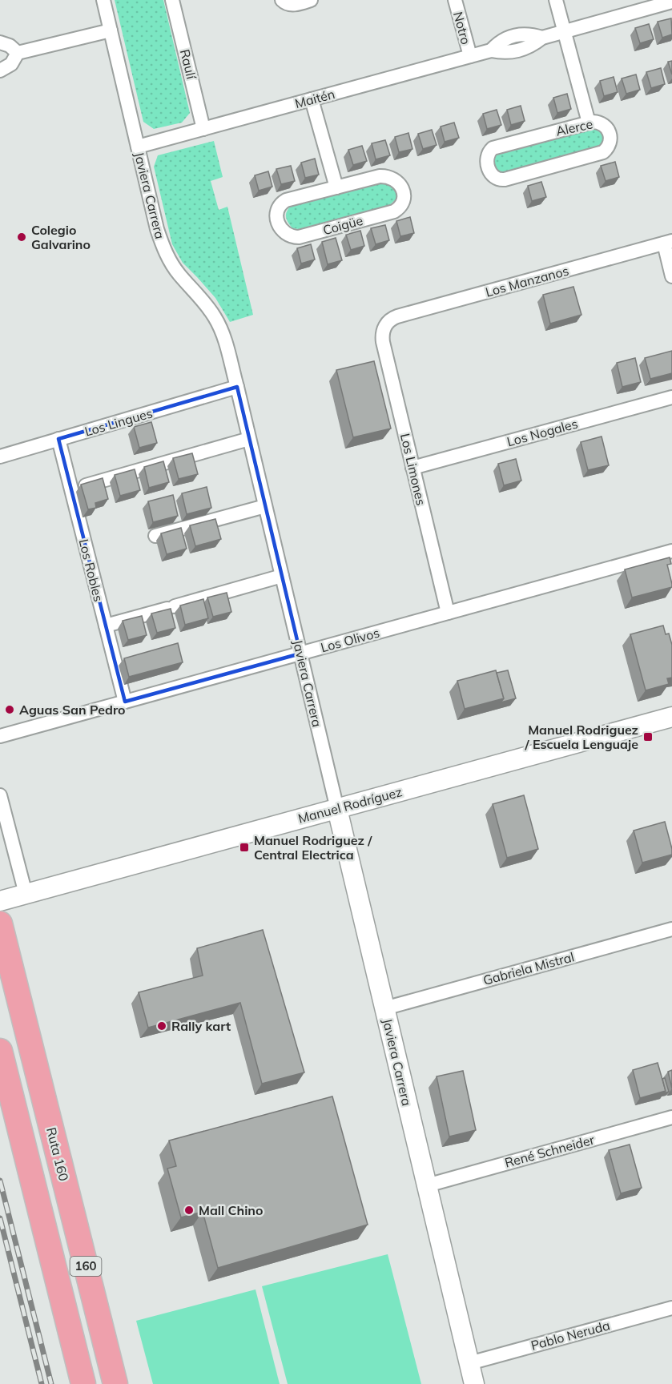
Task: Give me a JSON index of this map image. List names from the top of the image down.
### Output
{
  "streets": {
    "highway": ["Ruta 160", "160"],
    "street": [
      "Notro",
      "Raulí",
      "Maitén",
      "Alerce",
      "Javiera Carrera",
      "Coigüe",
      "Los Manzanos",
      "Los Lingues",
      "Los Nogales",
      "Los Limones",
      "Los Robles",
      "Los Olivos",
      "Manuel Rodríguez",
      "Gabriela Mistral",
      "René Schneider",
      "Pablo Neruda"
    ]
  },
  "crossings": [
    ["Notro", "Maitén"],
    ["Raulí", "Maitén"],
    ["Maitén", "Javiera Carrera"],
    ["Javiera Carrera", "Los Lingues"],
    ["Javiera Carrera", "Los Olivos"],
    ["Javiera Carrera", "Manuel Rodríguez"],
    ["Javiera Carrera", "Gabriela Mistral"],
    ["Javiera Carrera", "René Schneider"],
    ["Javiera Carrera", "Pablo Neruda"],
    ["Los Manzanos", "Los Limones"],
    ["Los Lingues", "Los Robles"],
    ["Los Nogales", "Los Limones"],
    ["Los Limones", "Los Olivos"],
    ["Los Robles", "Los Olivos"]
  ],
  "places": {
    "other": [
      "Colegio Galvarino",
      "Aguas San Pedro",
      "Rally kart",
      "Mall Chino"
    ],
    "transit": ["Manuel Rodriguez / Escuela Lenguaje", "Manuel Rodriguez / Central Electrica"]
  }
}
